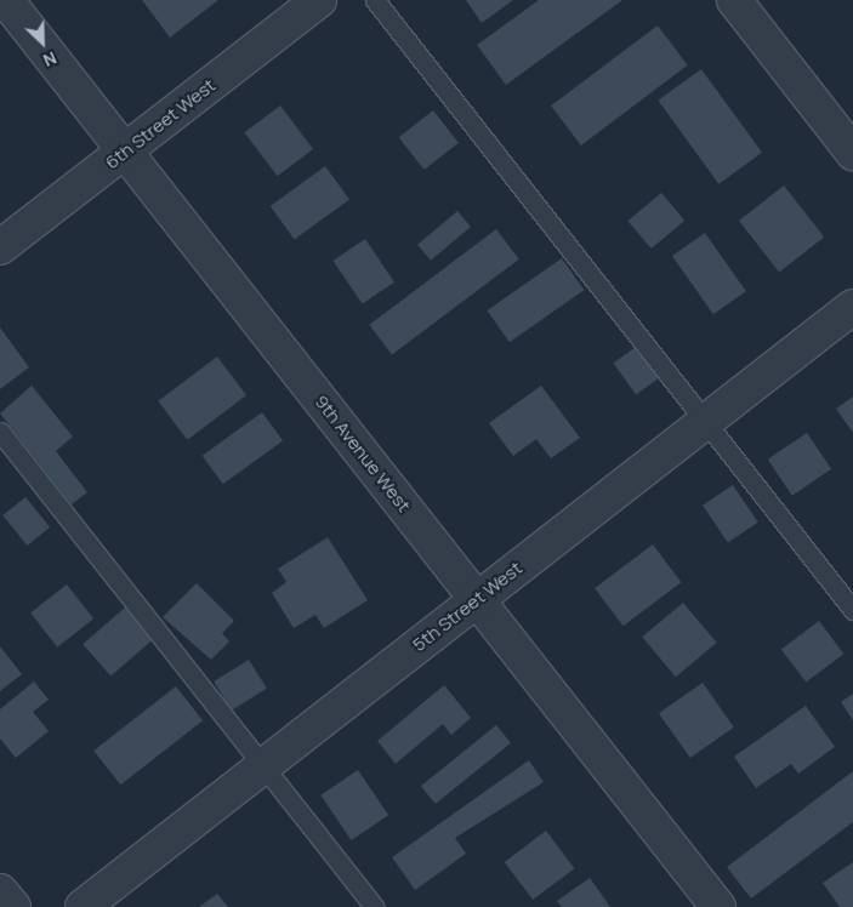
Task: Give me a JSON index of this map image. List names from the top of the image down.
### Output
{
  "streets": {
    "street": ["6th Street West", "9th Avenue West", "5th Street West"]
  },
  "crossings": [
    ["6th Street West", "9th Avenue West"],
    ["9th Avenue West", "5th Street West"]
  ],
  "north": "bottom right"
}
